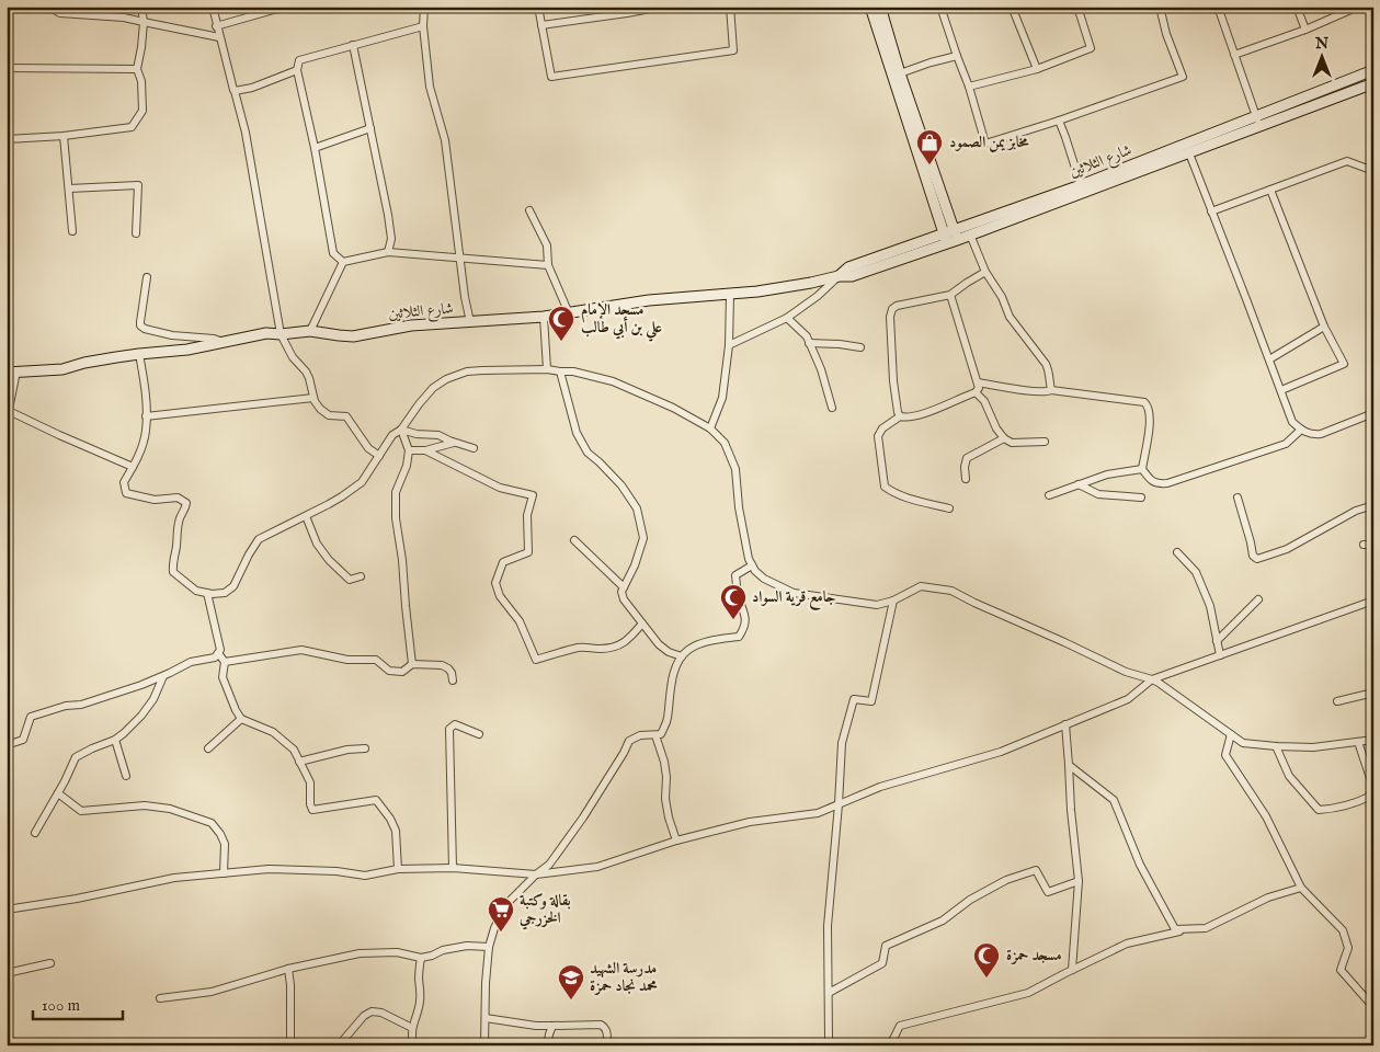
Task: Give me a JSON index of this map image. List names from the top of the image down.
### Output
{
  "streets": {
    "street": ["شارع الثلاثين"]
  },
  "places": {
    "shop": ["مخابز يمن الصمود"],
    "mosque": ["مسجد الإمام علي بن أبي طالب", "جامع قرية السواد", "مسجد حمزة"],
    "supermarket": ["بقالة وكتبة الخزرجي"],
    "school or university": ["مدرسة الشهيد محمد نجاد حمزة"]
  },
  "scale_bar": "100 m",
  "north": "top"
}
